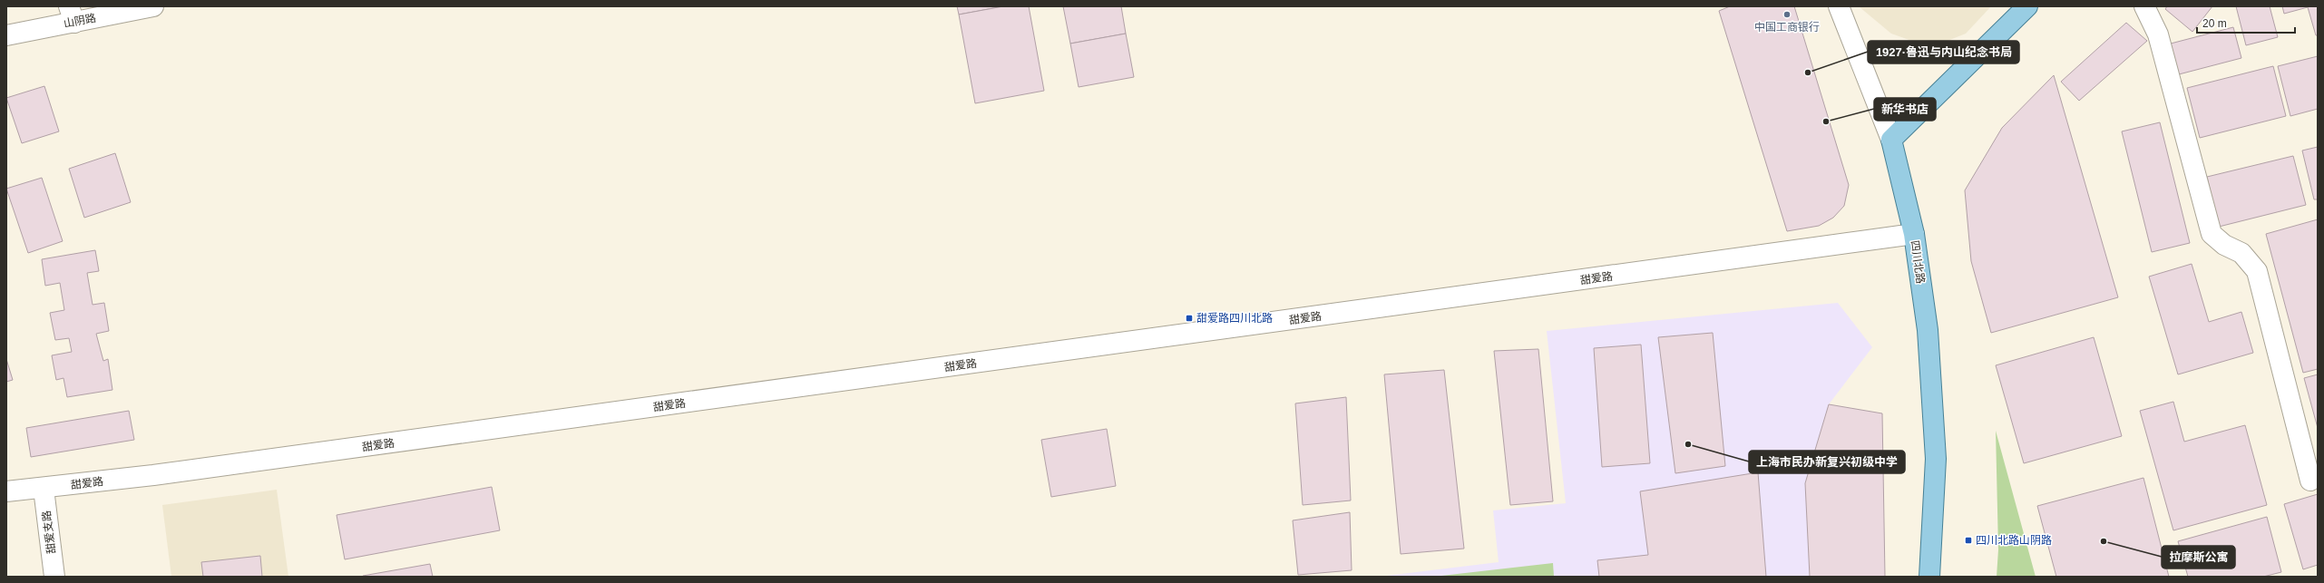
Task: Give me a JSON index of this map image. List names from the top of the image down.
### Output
{
  "streets": {
    "main road": ["四川北路"],
    "street": ["山阴路", "甜爱路", "甜爱支路"]
  },
  "crossings": [
    ["四川北路", "甜爱路"],
    ["甜爱路", "甜爱支路"]
  ],
  "places": {
    "other": [
      "中国工商银行",
      "1927·鲁迅与内山纪念书局",
      "新华书店",
      "上海市民办新复兴初级中学",
      "拉摩斯公寓"
    ],
    "transit": ["甜爱路四川北路", "四川北路山阴路"]
  },
  "scale_bar": "20 m"
}
